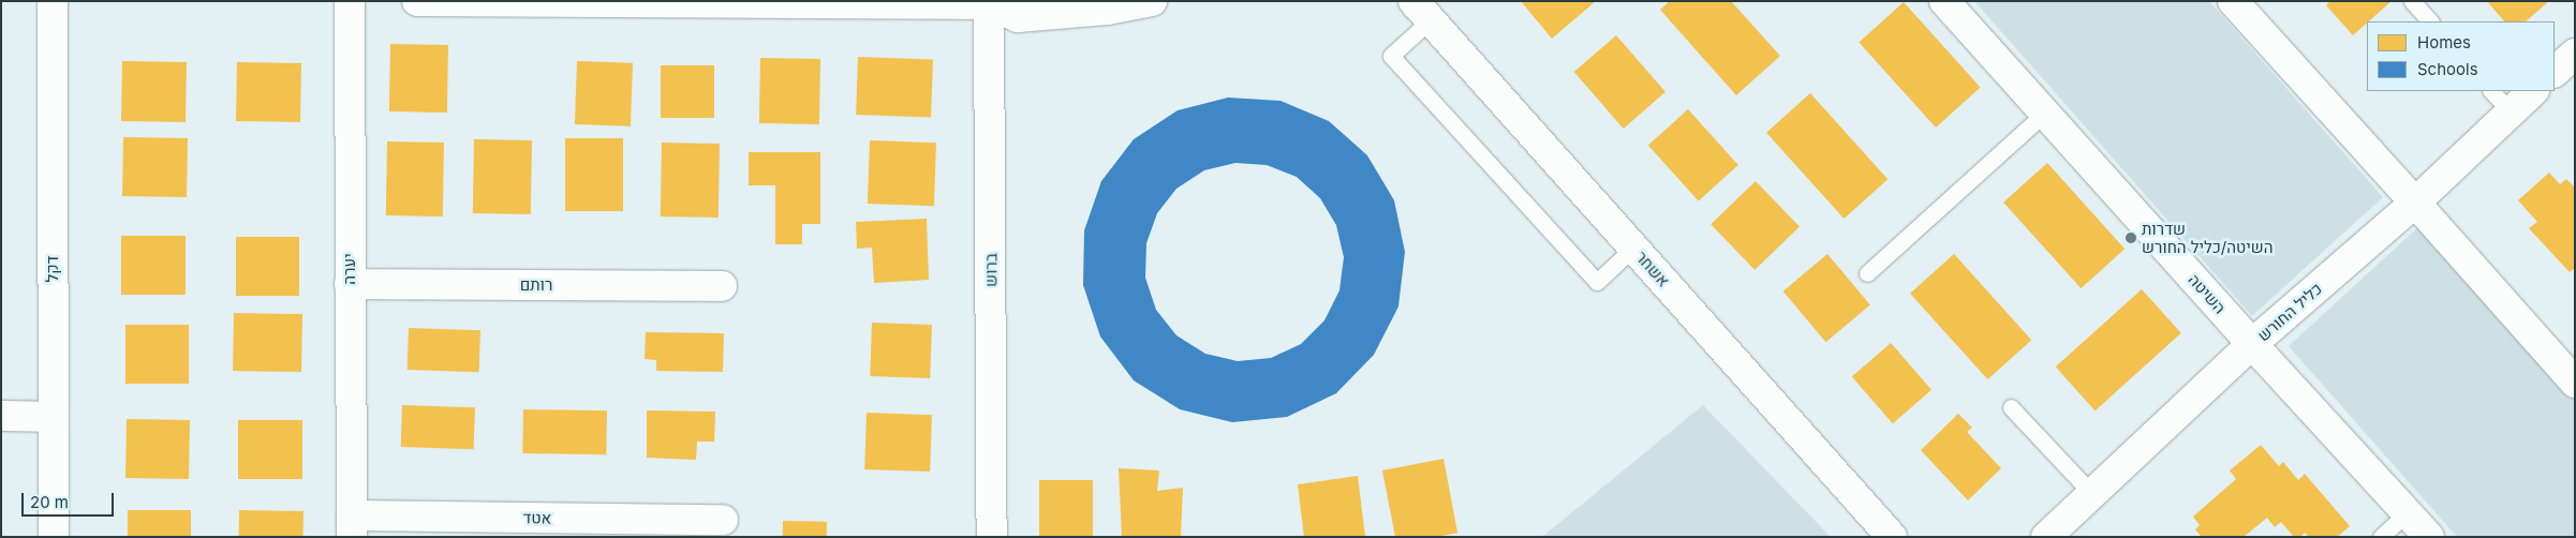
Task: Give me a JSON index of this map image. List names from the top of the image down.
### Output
{
  "streets": {
    "street": [
      "דקל",
      "יערה",
      "אשחר",
      "ברוש",
      "רותם",
      "השיטה",
      "כליל החורש",
      "אטד"
    ]
  },
  "crossings": [
    ["יערה", "רותם"],
    ["יערה", "אטד"],
    ["השיטה", "כליל החורש"]
  ],
  "places": ["שדרות השיטה/כליל החורש"],
  "legend": ["Homes", "Schools"],
  "scale_bar": "20 m"
}
